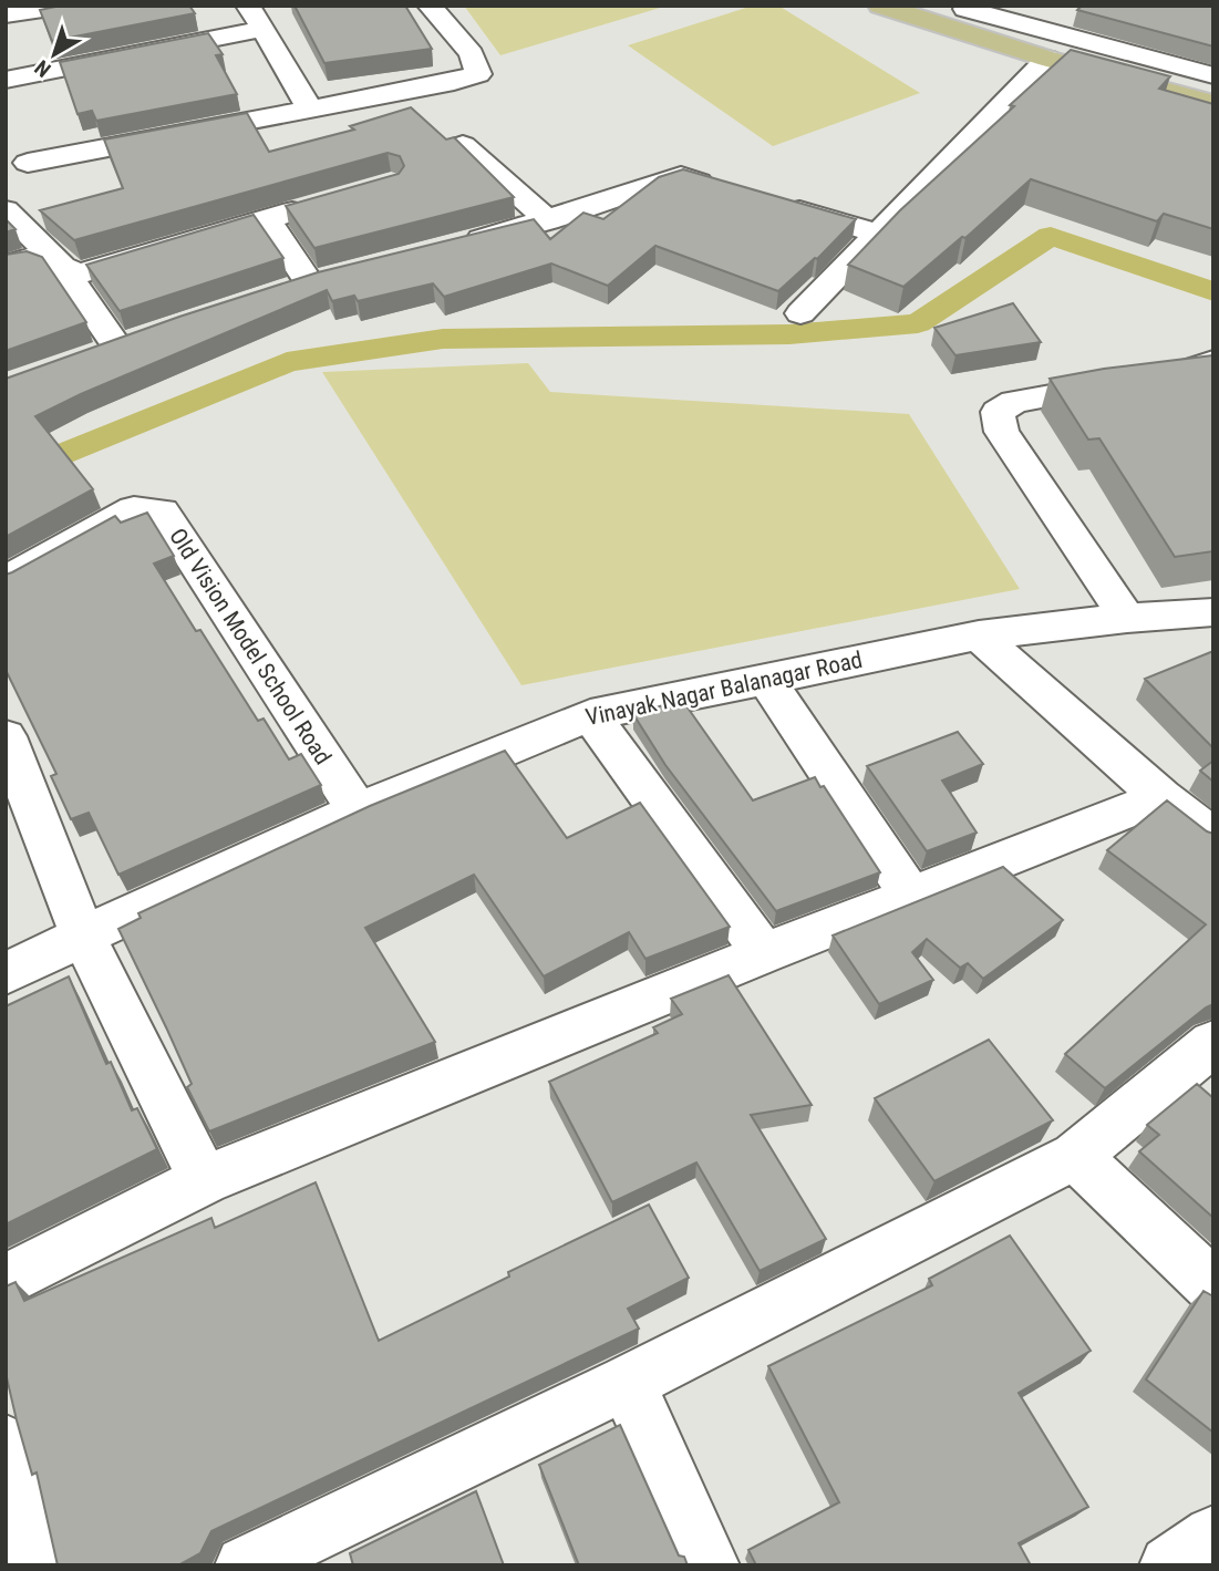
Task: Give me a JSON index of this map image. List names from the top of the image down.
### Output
{
  "streets": {
    "street": ["Old Vision Model School Road", "Vinayak Nagar Balanagar Road"]
  },
  "crossings": [
    ["Old Vision Model School Road", "Vinayak Nagar Balanagar Road"]
  ],
  "north": "bottom left"
}
